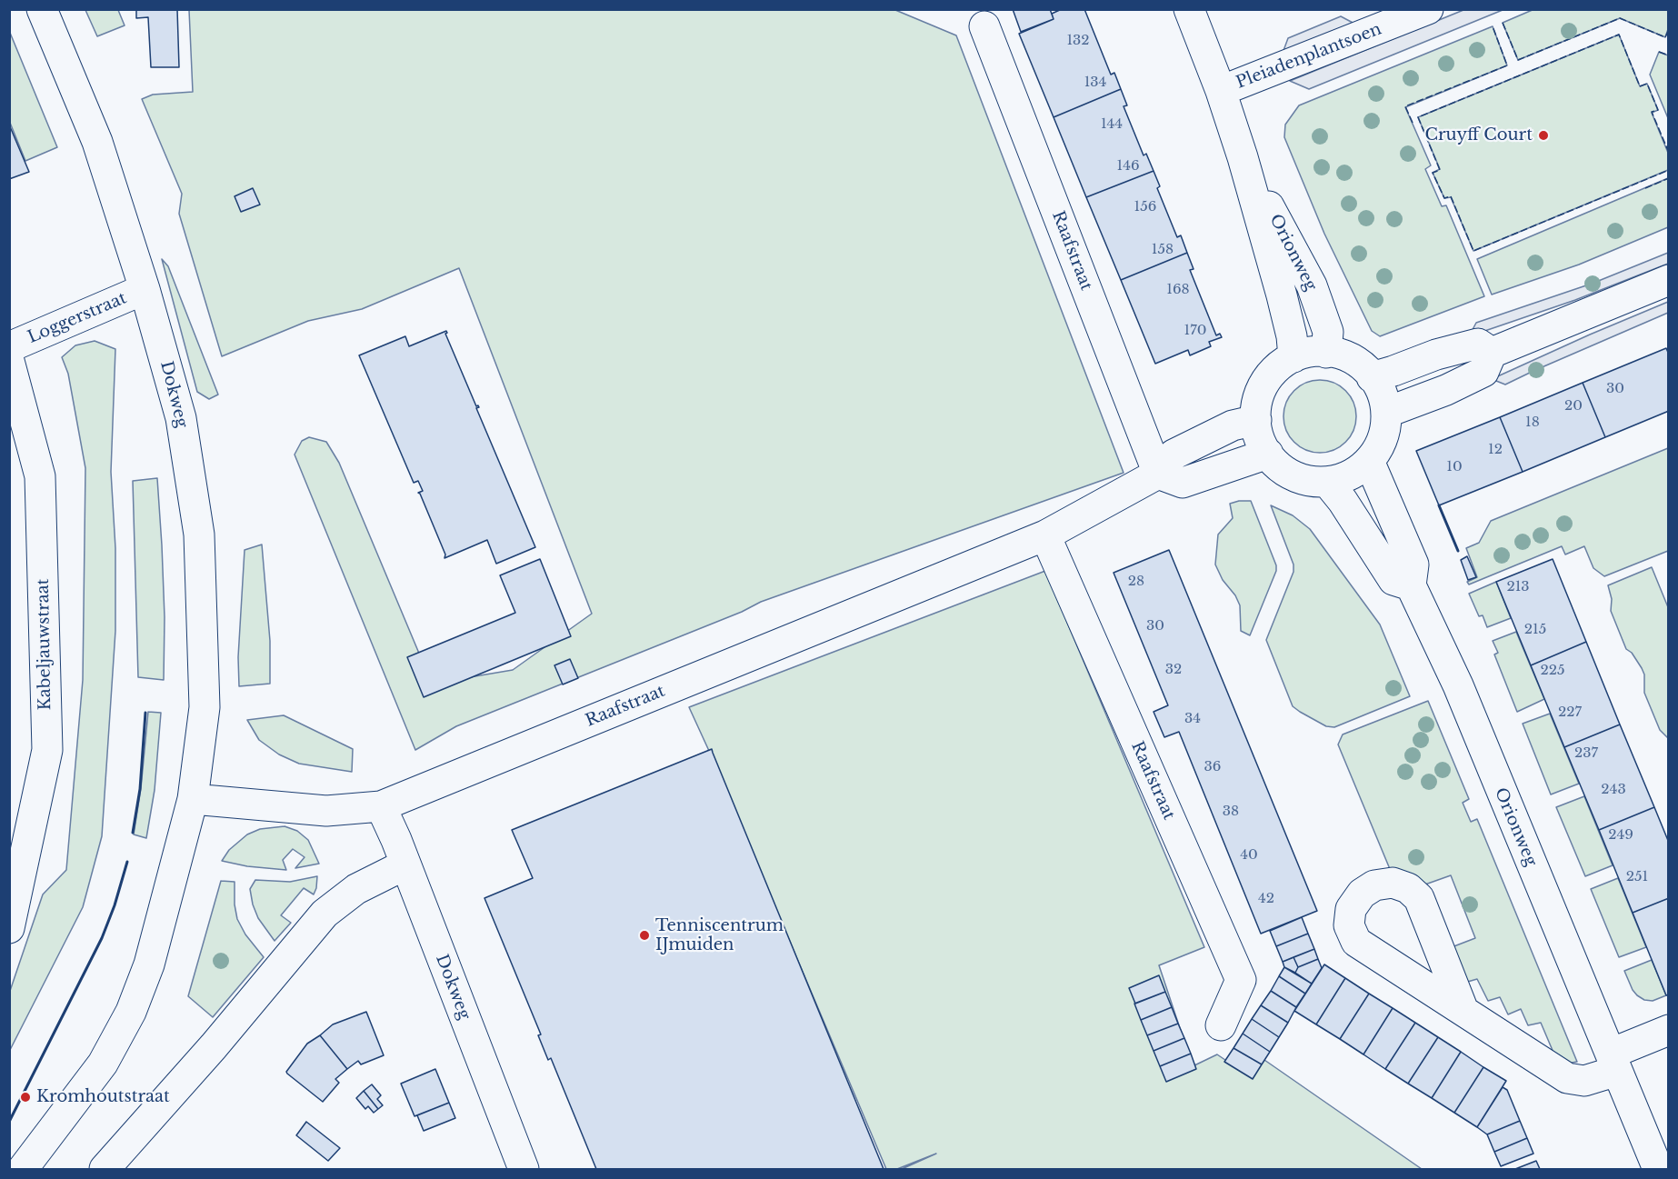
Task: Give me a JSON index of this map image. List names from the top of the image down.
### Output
{
  "streets": {
    "street": [
      "Pleiadenplantsoen",
      "Raafstraat",
      "Orionweg",
      "Loggerstraat",
      "Dokweg",
      "Kabeljauwstraat"
    ]
  },
  "crossings": [
    ["Pleiadenplantsoen", "Orionweg"],
    ["Raafstraat", "Orionweg"],
    ["Raafstraat", "Dokweg"],
    ["Loggerstraat", "Dokweg"]
  ],
  "places": ["Cruyff Court", "Tenniscentrum IJmuiden", "Kromhoutstraat"],
  "house_numbers": [
    "132",
    "134",
    "144",
    "146",
    "156",
    "158",
    "168",
    "170",
    "30",
    "20",
    "18",
    "12",
    "10",
    "28",
    "213",
    "30",
    "215",
    "32",
    "225",
    "227",
    "34",
    "237",
    "36",
    "243",
    "38",
    "249",
    "40",
    "251",
    "42"
  ]
}
